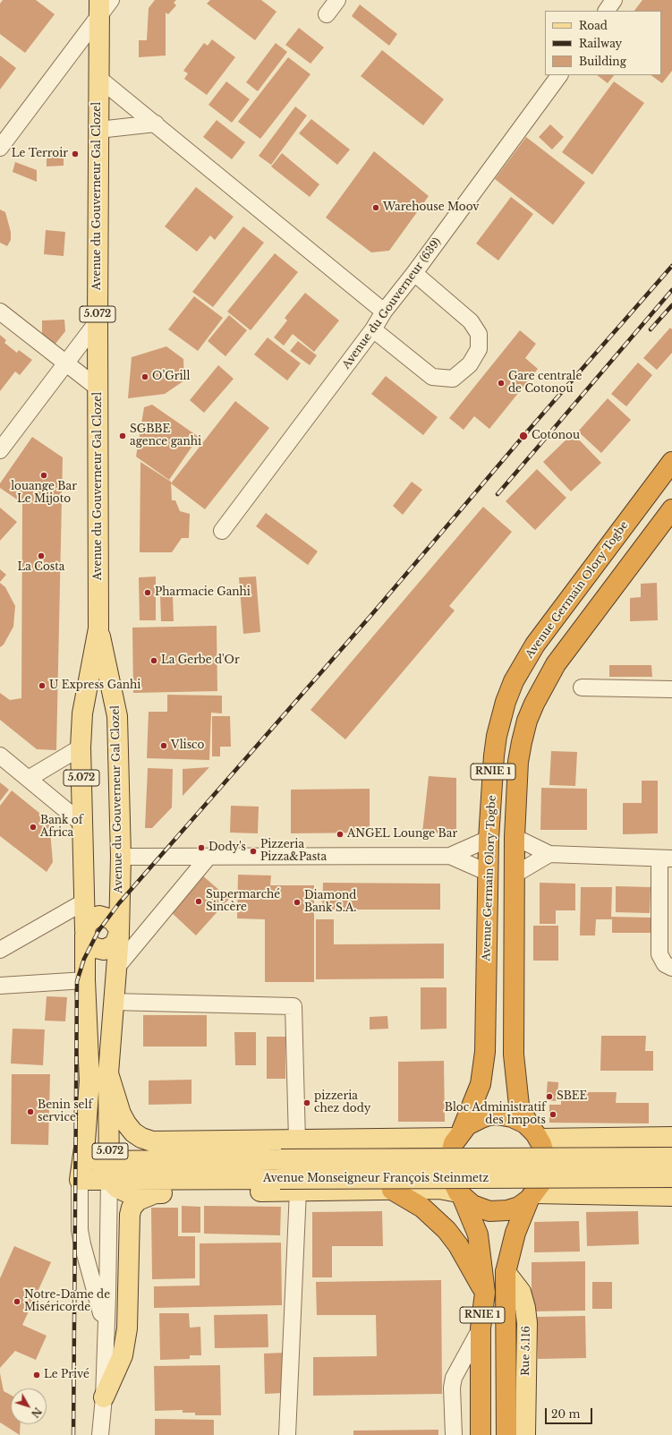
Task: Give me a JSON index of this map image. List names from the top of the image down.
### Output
{
  "streets": {
    "highway": ["Avenue Germain Olory Togbe", "RNIE 1"],
    "main road": [
      "Avenue du Gouverneur Gal Clozel",
      "5.072",
      "Avenue Monseigneur François Steinmetz",
      "Rue 5.116"
    ],
    "street": ["Avenue du Gouverneur (639)"]
  },
  "crossings": [
    ["Avenue du Gouverneur Gal Clozel", "Avenue Monseigneur François Steinmetz"],
    ["Avenue Germain Olory Togbe", "RNIE 1"],
    ["Avenue Germain Olory Togbe", "Avenue Monseigneur François Steinmetz"],
    ["RNIE 1", "Avenue Monseigneur François Steinmetz"],
    ["RNIE 1", "Rue 5.116"]
  ],
  "places": [
    "Le Terroir",
    "Warehouse Moov",
    "O’Grill",
    "Gare centrale de Cotonou",
    "SGBBE agence ganhi",
    "Cotonou",
    "louange Bar Le Mijoto",
    "La Costa",
    "Pharmacie Ganhi",
    "La Gerbe d'Or",
    "U Express Ganhi",
    "Vlisco",
    "Bank of Africa",
    "ANGEL Lounge Bar",
    "Dody's",
    "Pizzeria Pizza&Pasta",
    "Supermarché Sincère",
    "Diamond Bank S.A.",
    "SBEE",
    "pizzeria chez dody",
    "Benin self service",
    "Bloc Administratif des Impots",
    "Notre-Dame de Miséricorde",
    "Le Privé"
  ],
  "legend": ["Road", "Railway", "Building"],
  "scale_bar": "20 m",
  "north": "bottom right"
}
